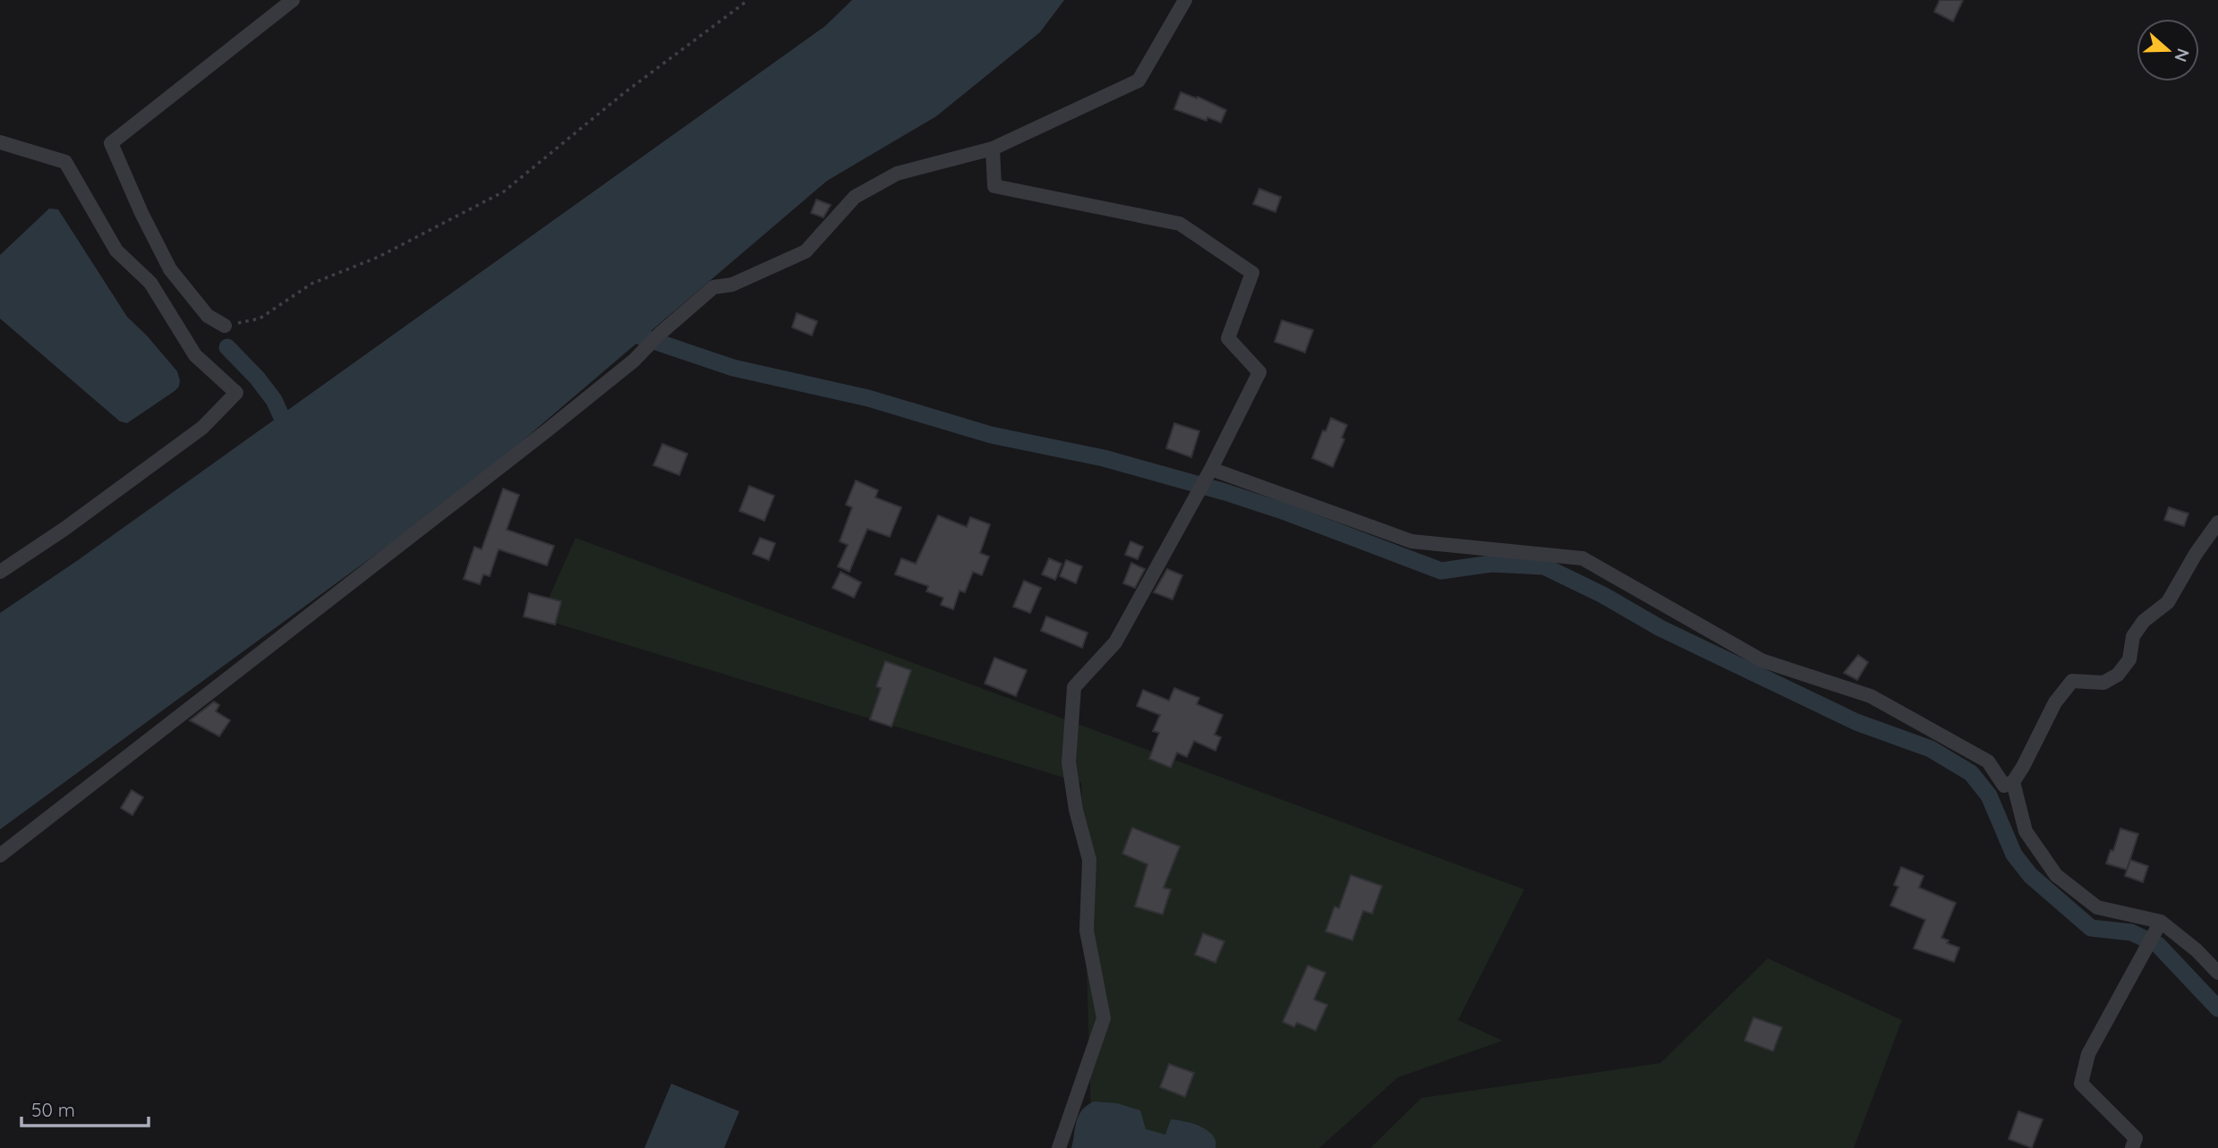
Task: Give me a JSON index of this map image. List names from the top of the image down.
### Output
{
  "scale_bar": "50 m",
  "north": "right"
}
